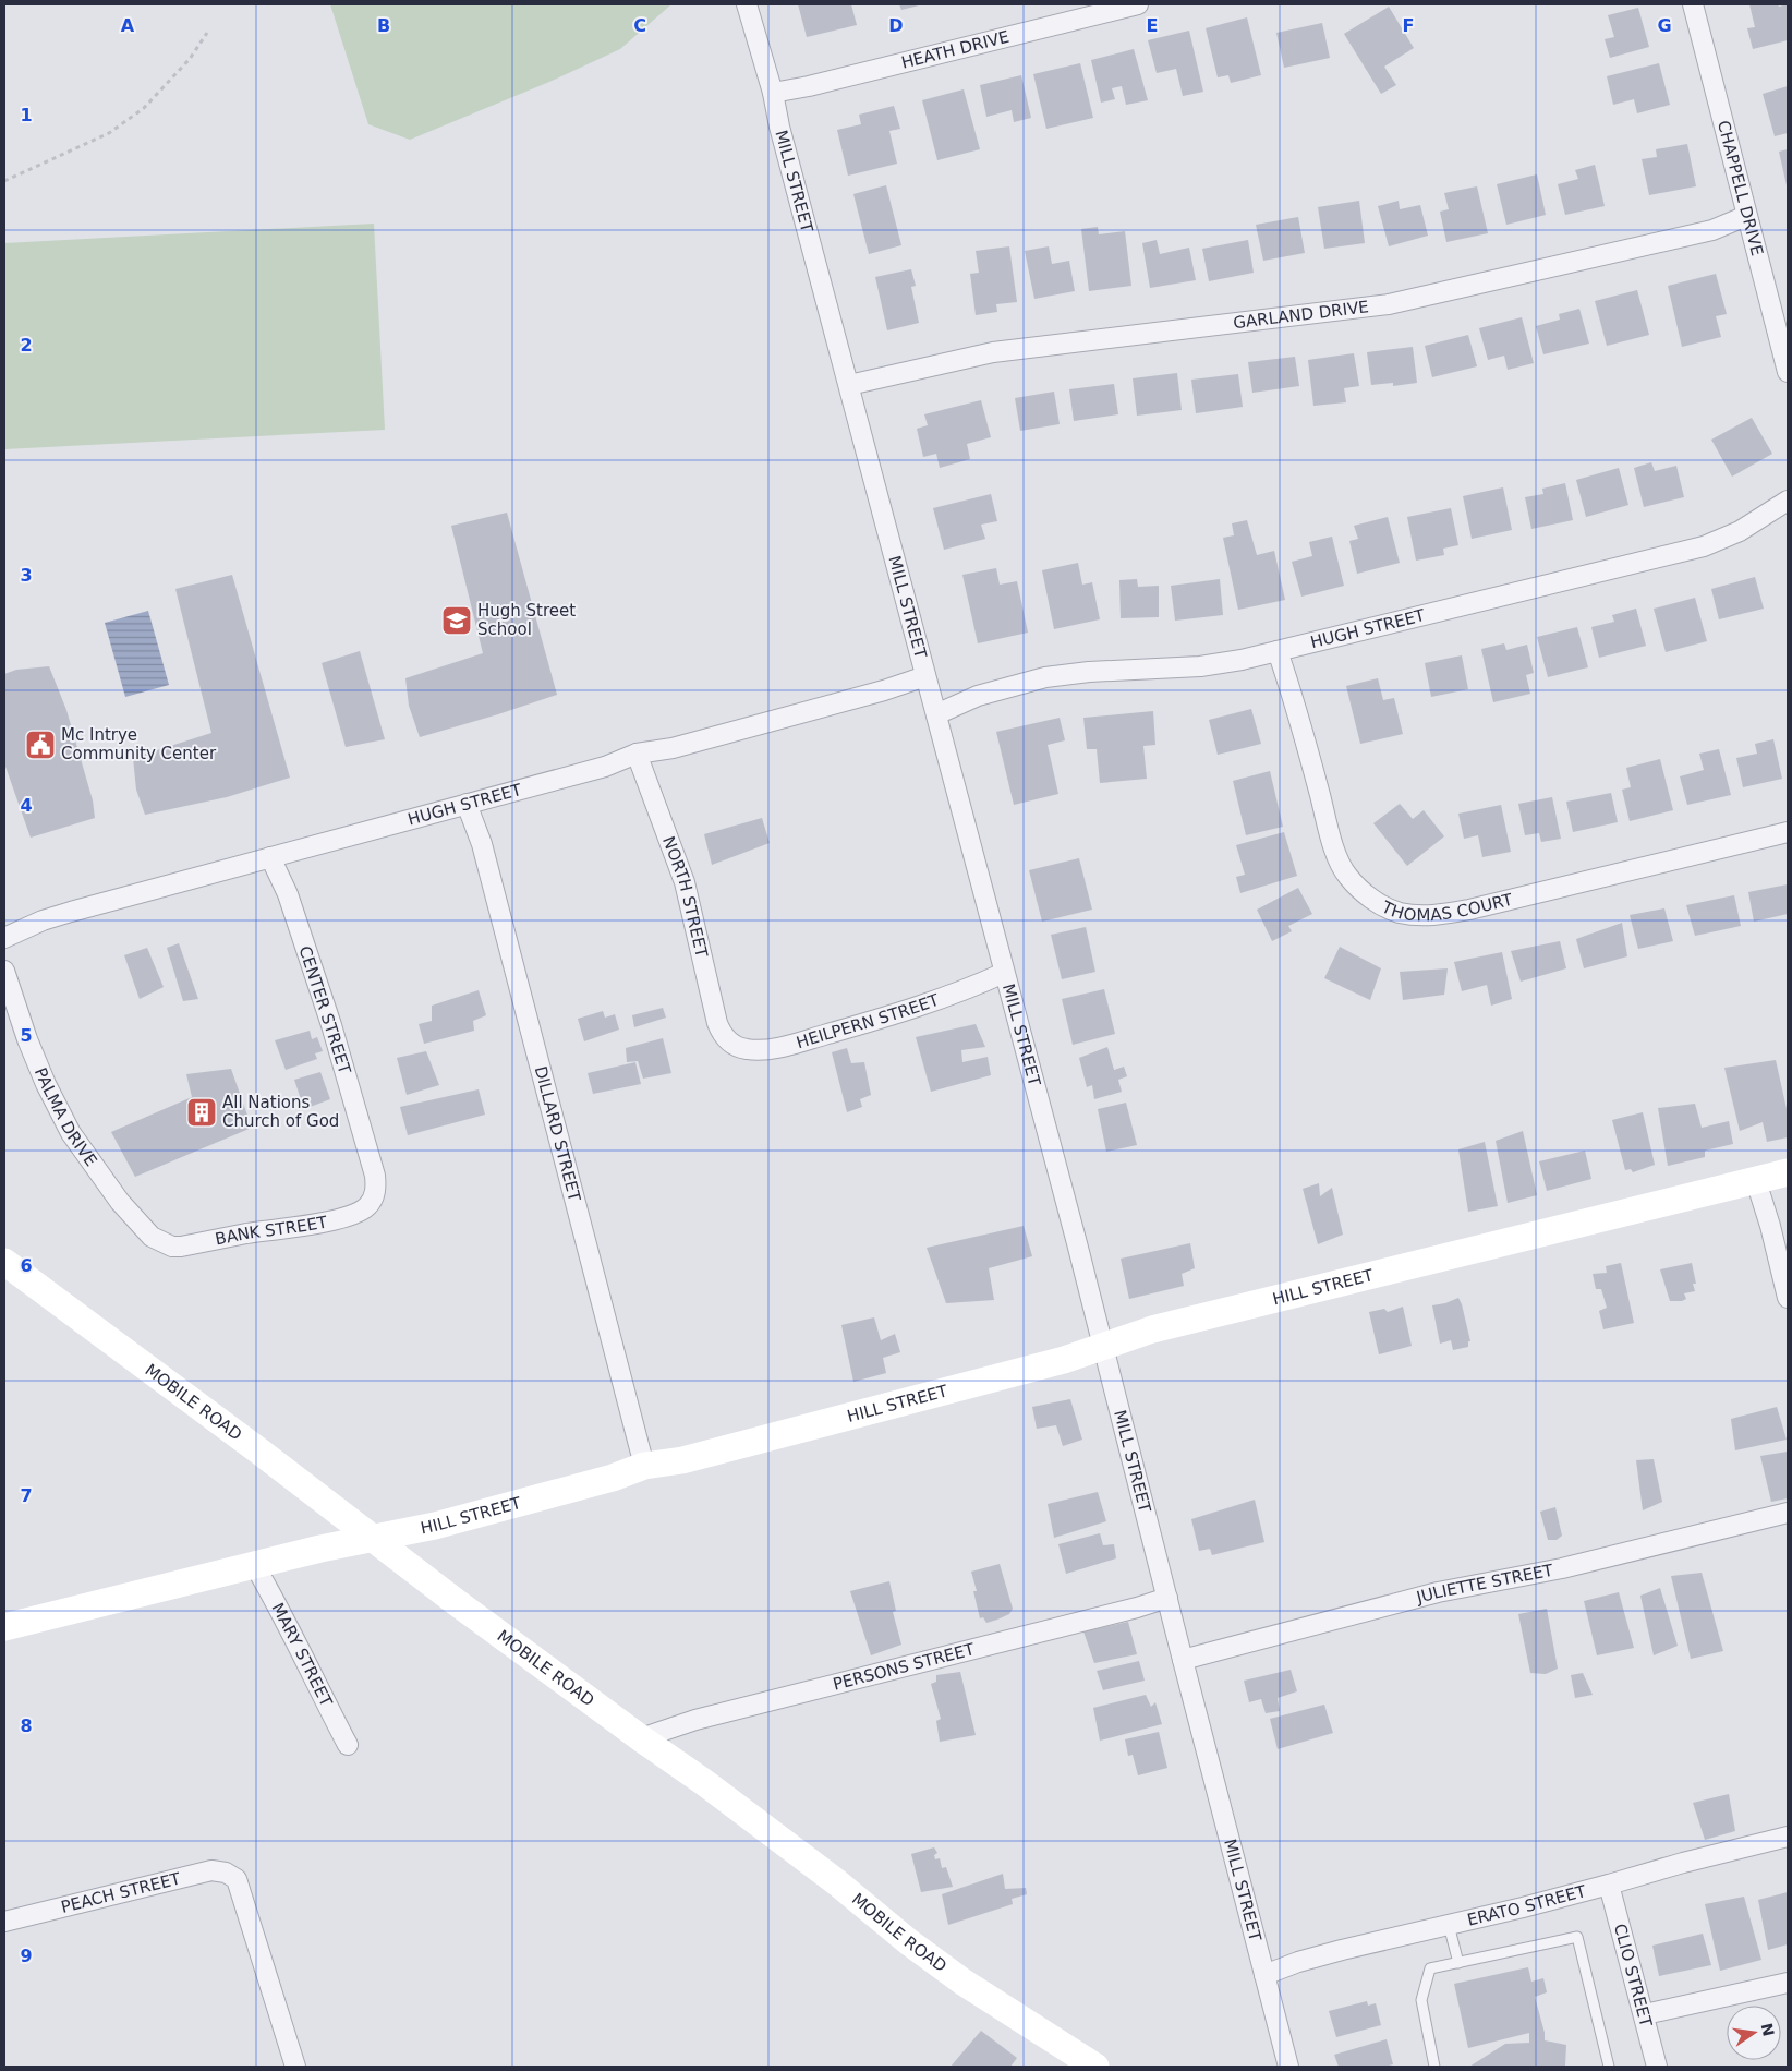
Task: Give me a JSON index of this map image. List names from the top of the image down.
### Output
{
  "streets": {
    "street": [
      "HEATH DRIVE",
      "MILL STREET",
      "CHAPPELL DRIVE",
      "GARLAND DRIVE",
      "HUGH STREET",
      "NORTH STREET",
      "THOMAS COURT",
      "CENTER STREET",
      "HEILPERN STREET",
      "PALMA DRIVE",
      "DILLARD STREET",
      "BANK STREET",
      "HILL STREET",
      "MOBILE ROAD",
      "JULIETTE STREET",
      "MARY STREET",
      "PERSONS STREET",
      "PEACH STREET",
      "ERATO STREET",
      "CLIO STREET"
    ]
  },
  "crossings": [
    ["HEATH DRIVE", "MILL STREET"],
    ["MILL STREET", "GARLAND DRIVE"],
    ["MILL STREET", "HUGH STREET"],
    ["MILL STREET", "HEILPERN STREET"],
    ["MILL STREET", "HILL STREET"],
    ["MILL STREET", "JULIETTE STREET"],
    ["MILL STREET", "PERSONS STREET"],
    ["MILL STREET", "ERATO STREET"],
    ["CHAPPELL DRIVE", "GARLAND DRIVE"],
    ["HUGH STREET", "NORTH STREET"],
    ["HUGH STREET", "THOMAS COURT"],
    ["HUGH STREET", "CENTER STREET"],
    ["HUGH STREET", "DILLARD STREET"],
    ["NORTH STREET", "HEILPERN STREET"],
    ["CENTER STREET", "BANK STREET"],
    ["PALMA DRIVE", "BANK STREET"],
    ["DILLARD STREET", "HILL STREET"],
    ["HILL STREET", "MOBILE ROAD"],
    ["HILL STREET", "MARY STREET"],
    ["MOBILE ROAD", "PERSONS STREET"],
    ["ERATO STREET", "CLIO STREET"]
  ],
  "places": {
    "school or university": ["Hugh Street School"],
    "public building": ["Mc Intrye Community Center"],
    "building": ["All Nations Church of God"]
  },
  "north": "right",
  "grid": {
    "columns": [
      "A",
      "B",
      "C",
      "D",
      "E",
      "F",
      "G"
    ],
    "rows": [
      "1",
      "2",
      "3",
      "4",
      "5",
      "6",
      "7",
      "8",
      "9"
    ]
  }
}
